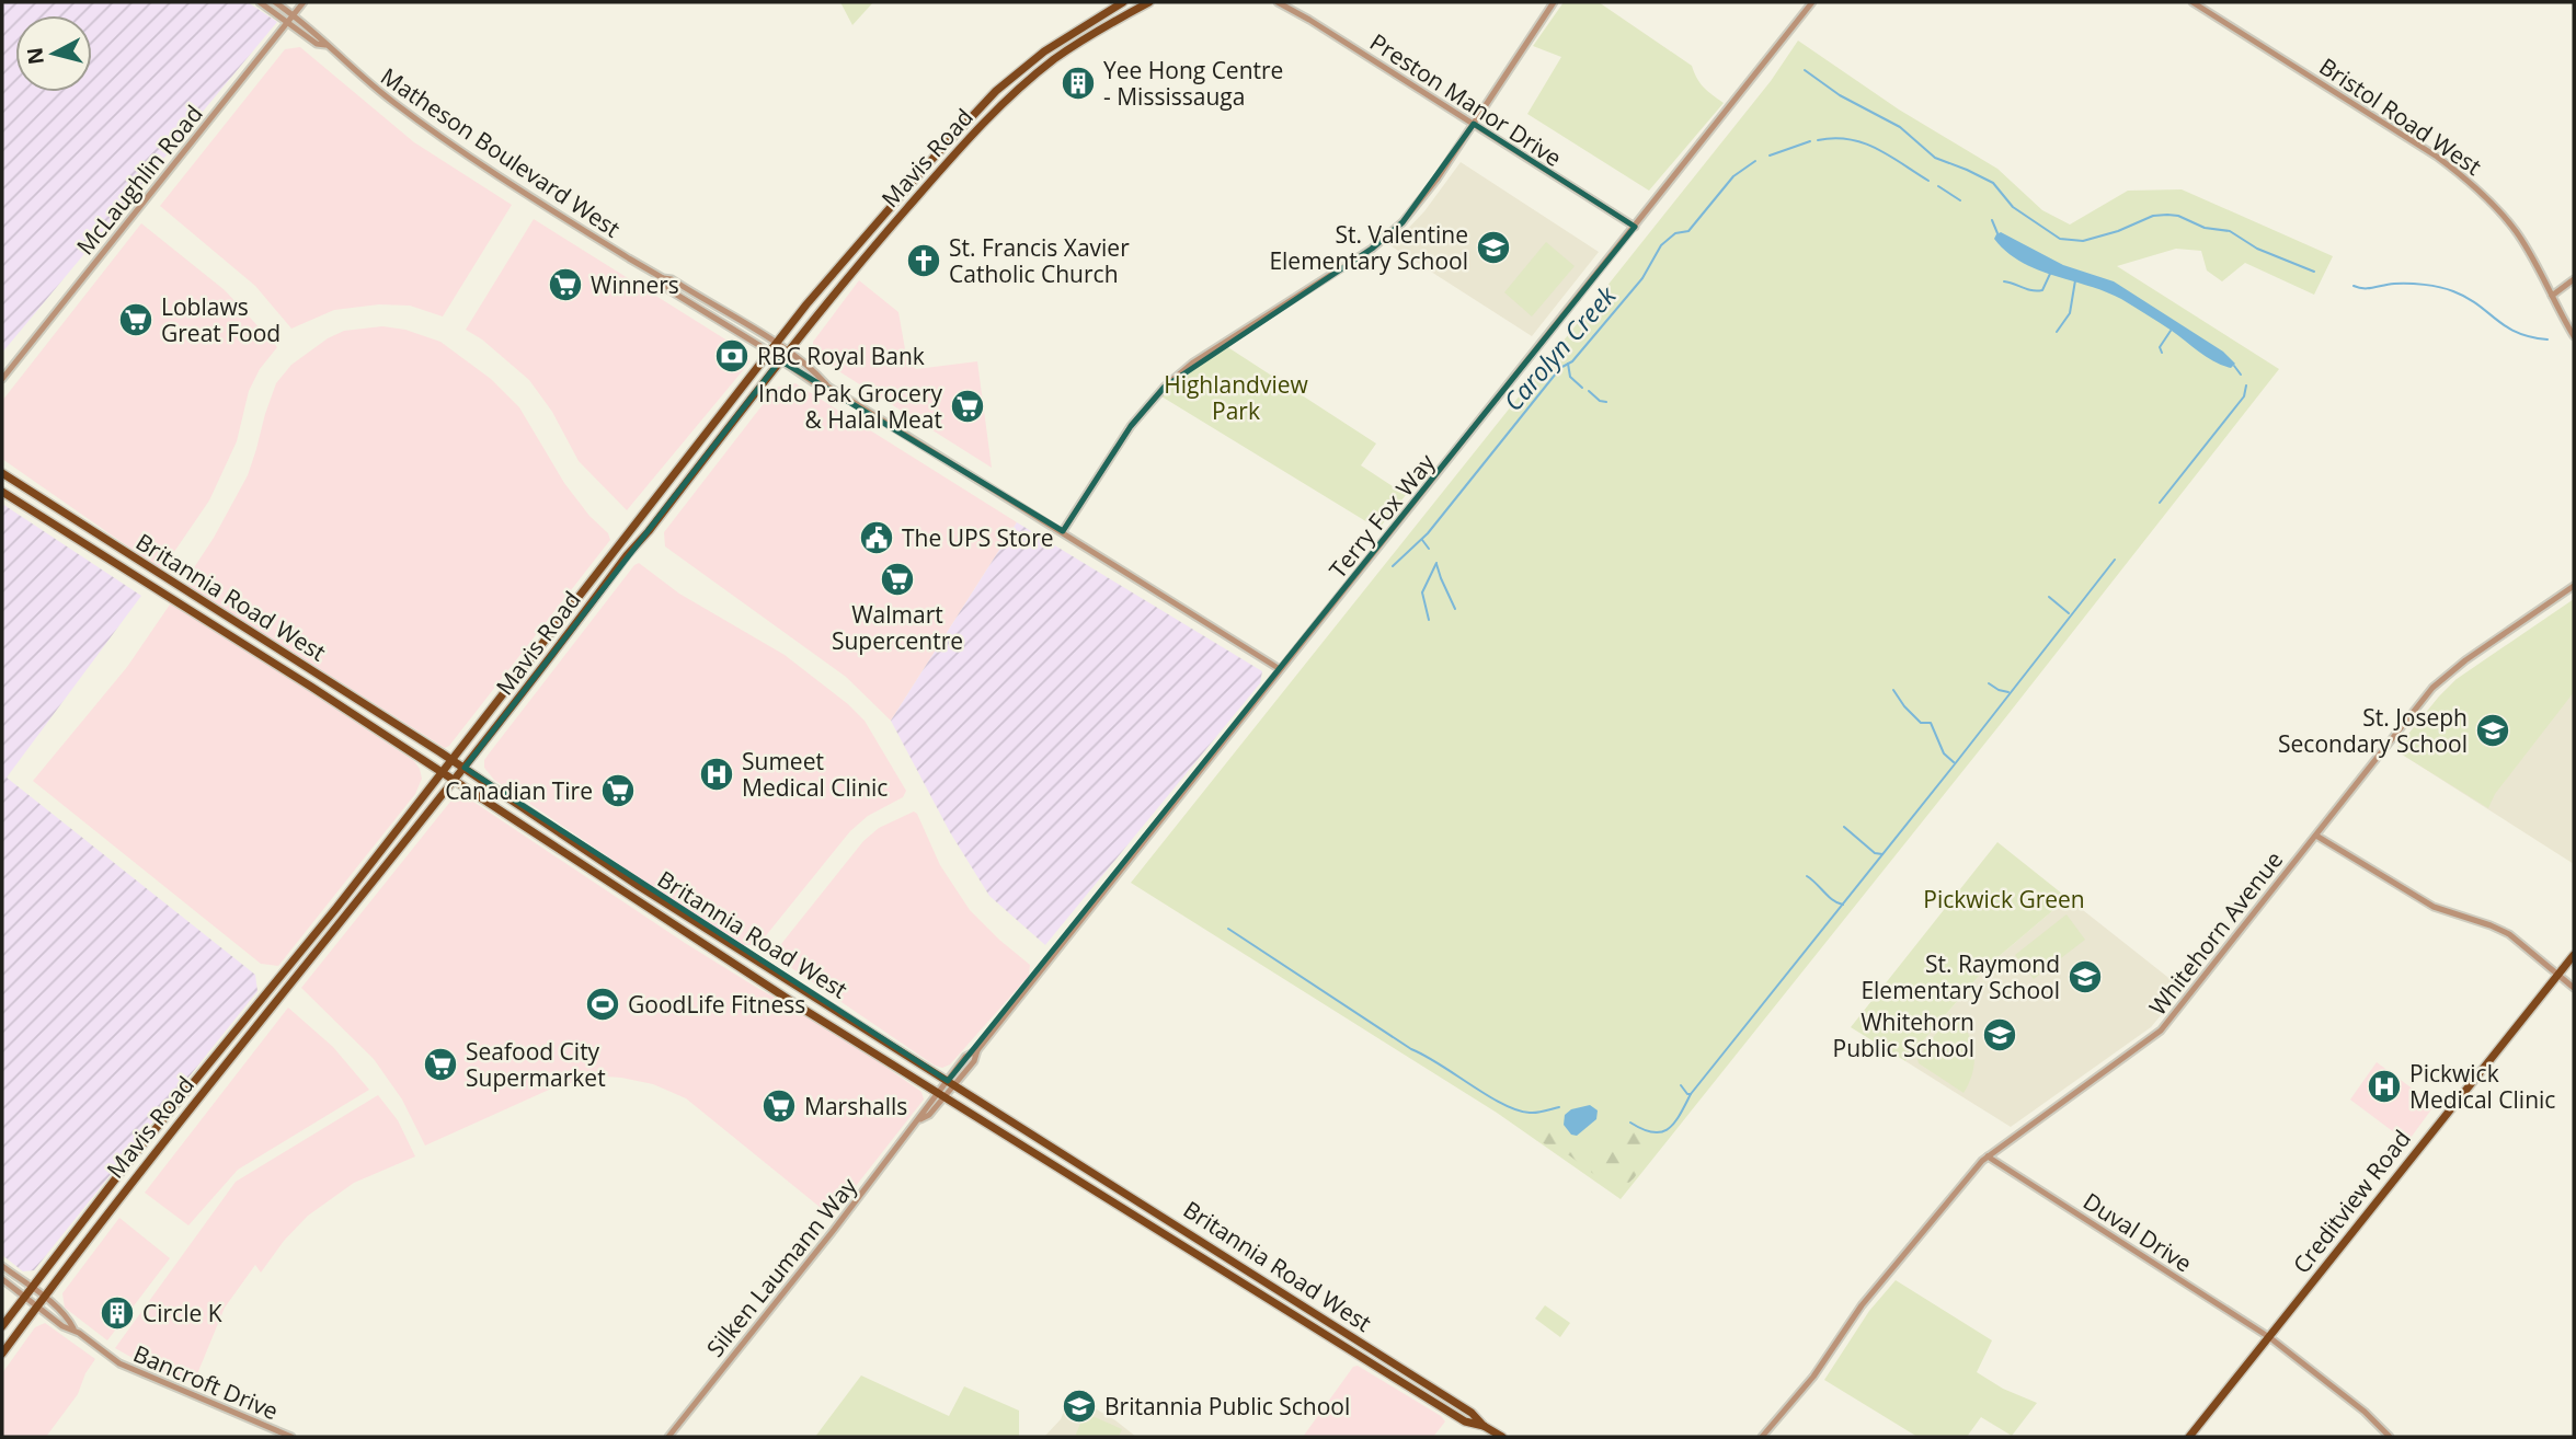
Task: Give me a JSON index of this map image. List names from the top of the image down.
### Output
{
  "streets": {
    "main road": ["Mavis Road", "Britannia Road West", "Creditview Road"],
    "street": [
      "Preston Manor Drive",
      "Bristol Road West",
      "Matheson Boulevard West",
      "McLaughlin Road",
      "Terry Fox Way",
      "Whitehorn Avenue",
      "Duval Drive",
      "Silken Laumann Way",
      "Bancroft Drive"
    ]
  },
  "crossings": [
    ["Preston Manor Drive", "Terry Fox Way"],
    ["Matheson Boulevard West", "Mavis Road"],
    ["Matheson Boulevard West", "McLaughlin Road"],
    ["Matheson Boulevard West", "Terry Fox Way"],
    ["Mavis Road", "Britannia Road West"],
    ["Mavis Road", "Bancroft Drive"],
    ["Terry Fox Way", "Britannia Road West"],
    ["Terry Fox Way", "Silken Laumann Way"],
    ["Britannia Road West", "Silken Laumann Way"],
    ["Whitehorn Avenue", "Duval Drive"],
    ["Creditview Road", "Duval Drive"]
  ],
  "water": ["Carolyn Creek"],
  "parks": ["Highlandview Park", "Pickwick Green"],
  "places": {
    "building": ["Yee Hong Centre - Mississauga", "Circle K"],
    "school or university": [
      "St. Valentine Elementary School",
      "St. Joseph Secondary School",
      "St. Raymond Elementary School",
      "Whitehorn Public School",
      "Britannia Public School"
    ],
    "church": ["St. Francis Xavier Catholic Church"],
    "supermarket": [
      "Winners",
      "Loblaws Great Food",
      "Indo Pak Grocery & Halal Meat",
      "Walmart Supercentre",
      "Canadian Tire",
      "Seafood City Supermarket",
      "Marshalls"
    ],
    "bank": ["RBC Royal Bank"],
    "public building": ["The UPS Store"],
    "hospital": ["Sumeet Medical Clinic", "Pickwick Medical Clinic"],
    "sports": ["GoodLife Fitness"]
  },
  "north": "left"
}
